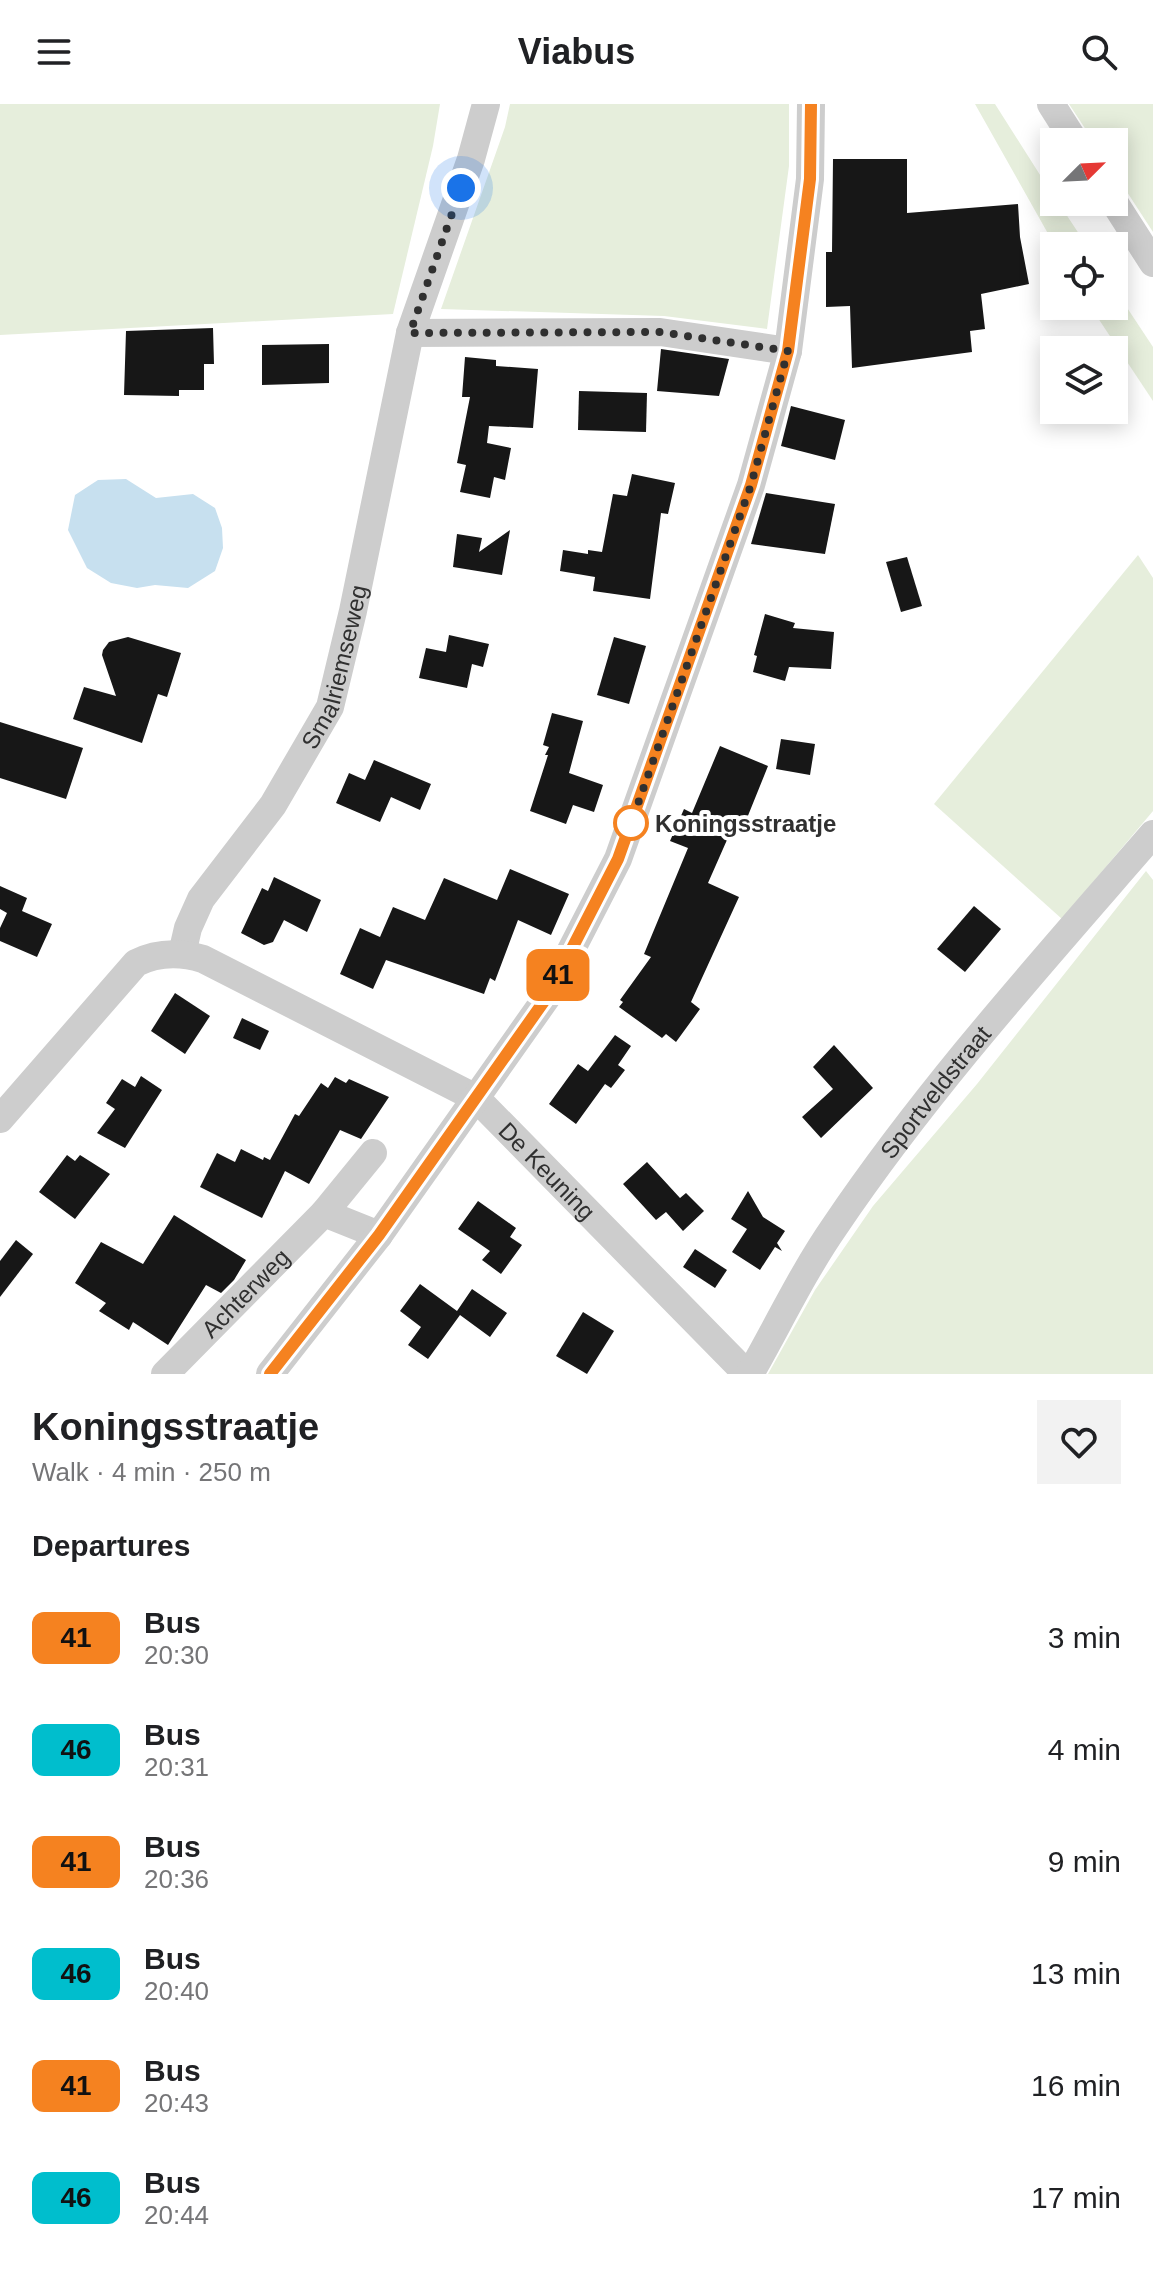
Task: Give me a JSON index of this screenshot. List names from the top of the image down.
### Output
{
  "streets": {
    "street": [
      "Smalriemseweg",
      "Sportveldstraat",
      "De Keuning",
      "Achterweg"
    ]
  },
  "crossings": [
    ["Smalriemseweg", "De Keuning"],
    ["Sportveldstraat", "De Keuning"]
  ],
  "places": ["Koningsstraatje"],
  "lines": ["bus line 41"],
  "north": "top right",
  "page": {
    "header": "Viabus",
    "on_map": "41",
    "heading": [
      ["Koningsstraatje", "Walk · 4 min · 250 m"],
      "Departures"
    ],
    "list": [
      {
        "mark": "41",
        "name": "Bus",
        "note": "20:30",
        "value": "3 min"
      },
      {
        "mark": "46",
        "name": "Bus",
        "note": "20:31",
        "value": "4 min"
      },
      {
        "mark": "41",
        "name": "Bus",
        "note": "20:36",
        "value": "9 min"
      },
      {
        "mark": "46",
        "name": "Bus",
        "note": "20:40",
        "value": "13 min"
      },
      {
        "mark": "41",
        "name": "Bus",
        "note": "20:43",
        "value": "16 min"
      },
      {
        "mark": "46",
        "name": "Bus",
        "note": "20:44",
        "value": "17 min"
      }
    ]
  }
}
